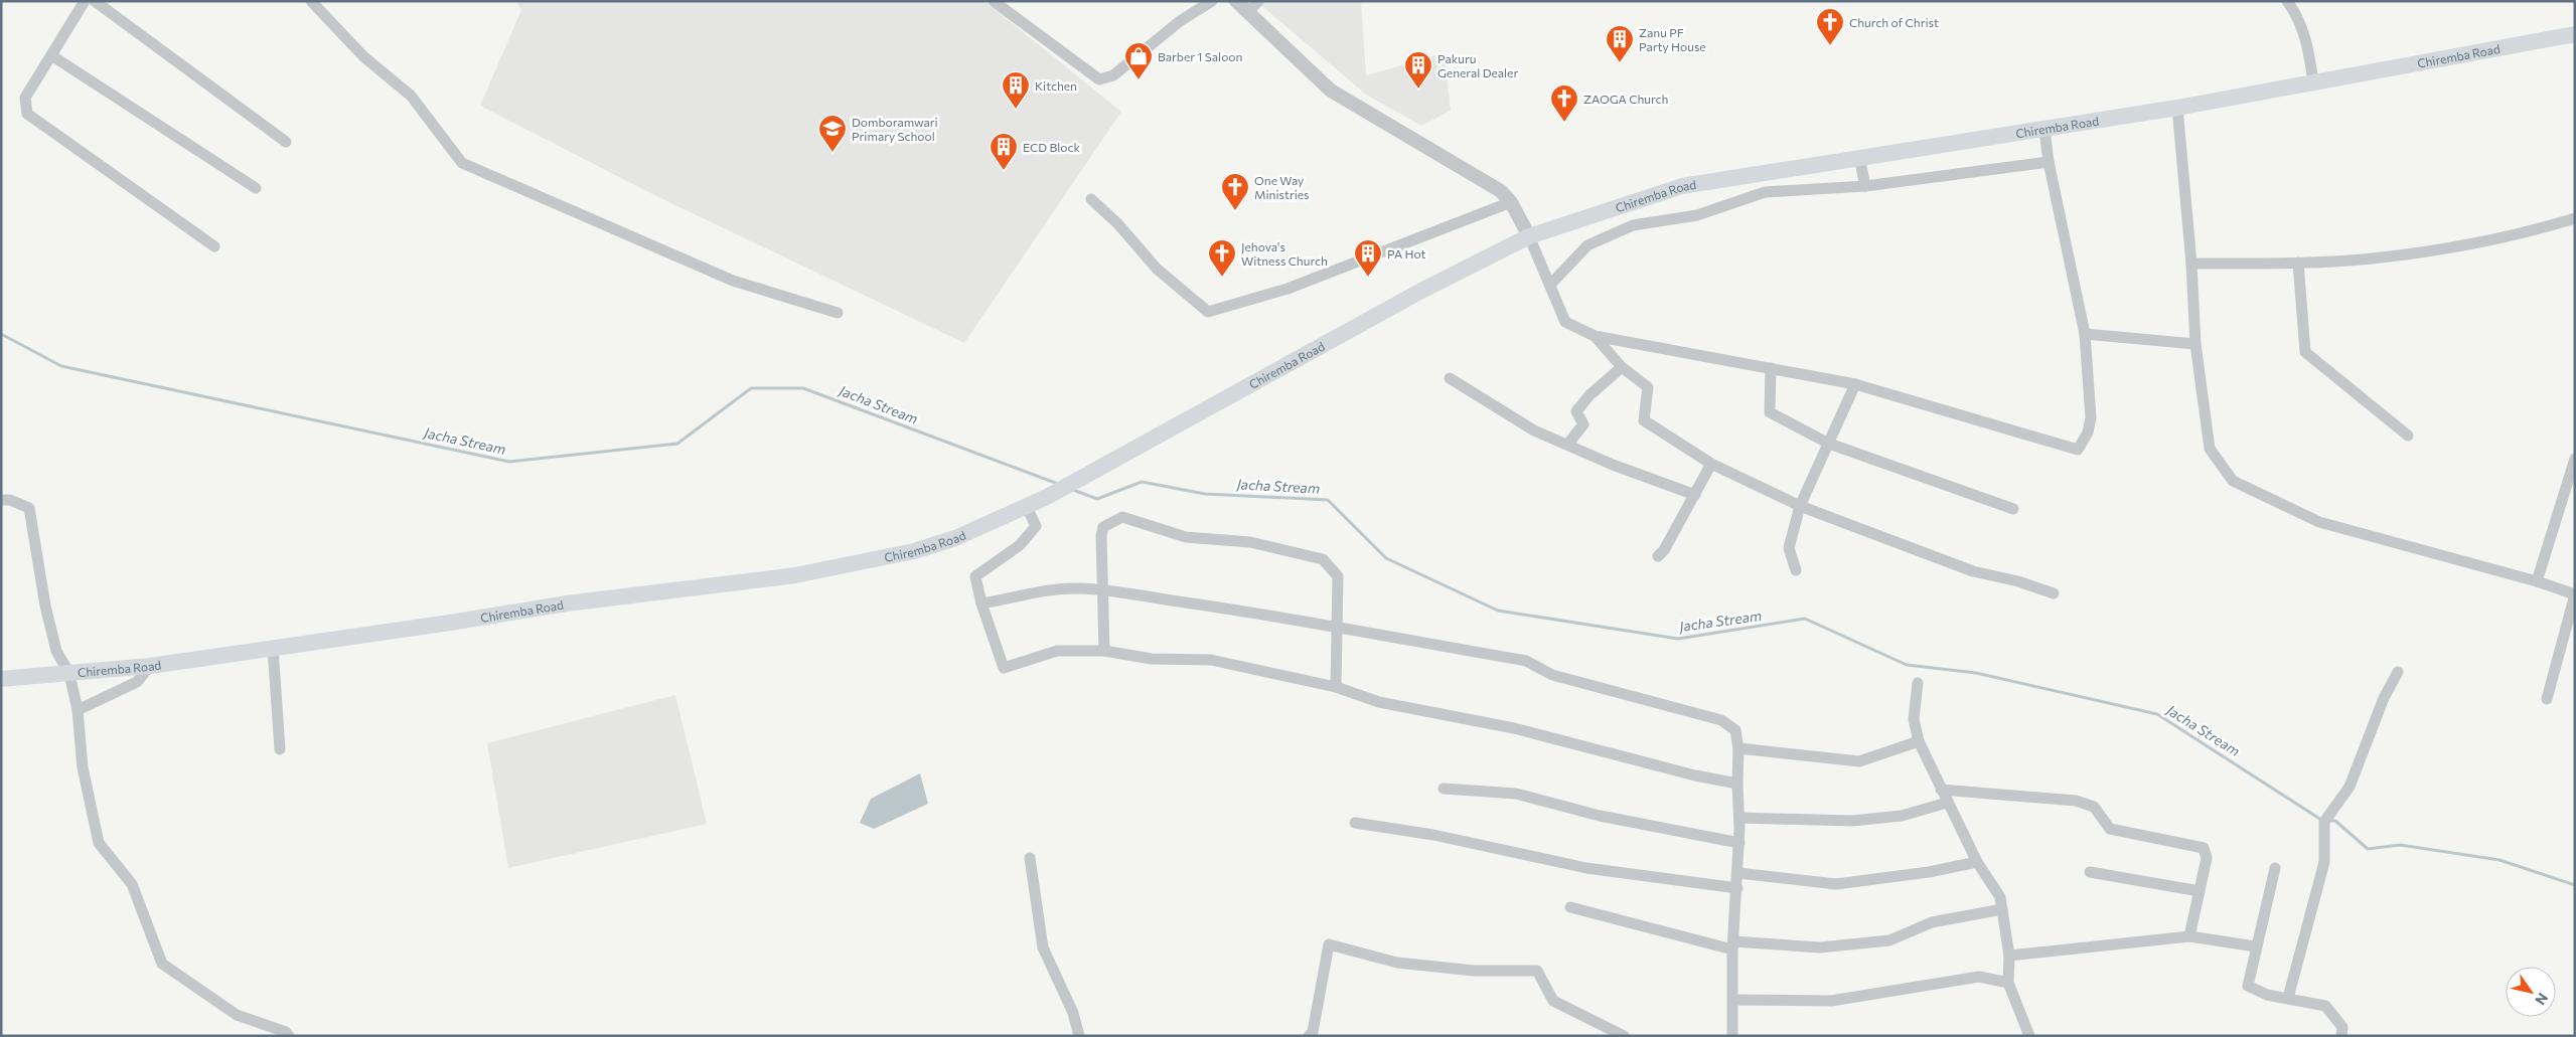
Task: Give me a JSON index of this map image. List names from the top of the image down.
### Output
{
  "streets": {
    "main road": ["Chiremba Road"]
  },
  "water": ["Jacha Stream"],
  "places": {
    "church": [
      "Church of Christ",
      "ZAOGA Church",
      "One Way Ministries",
      "Jehova's Witness Church"
    ],
    "building": [
      "Zanu PF Party House",
      "Pakuru General Dealer",
      "Kitchen",
      "ECD Block",
      "PA Hot"
    ],
    "shop": ["Barber 1 Saloon"],
    "school or university": ["Domboramwari Primary School"]
  },
  "north": "bottom right"
}
